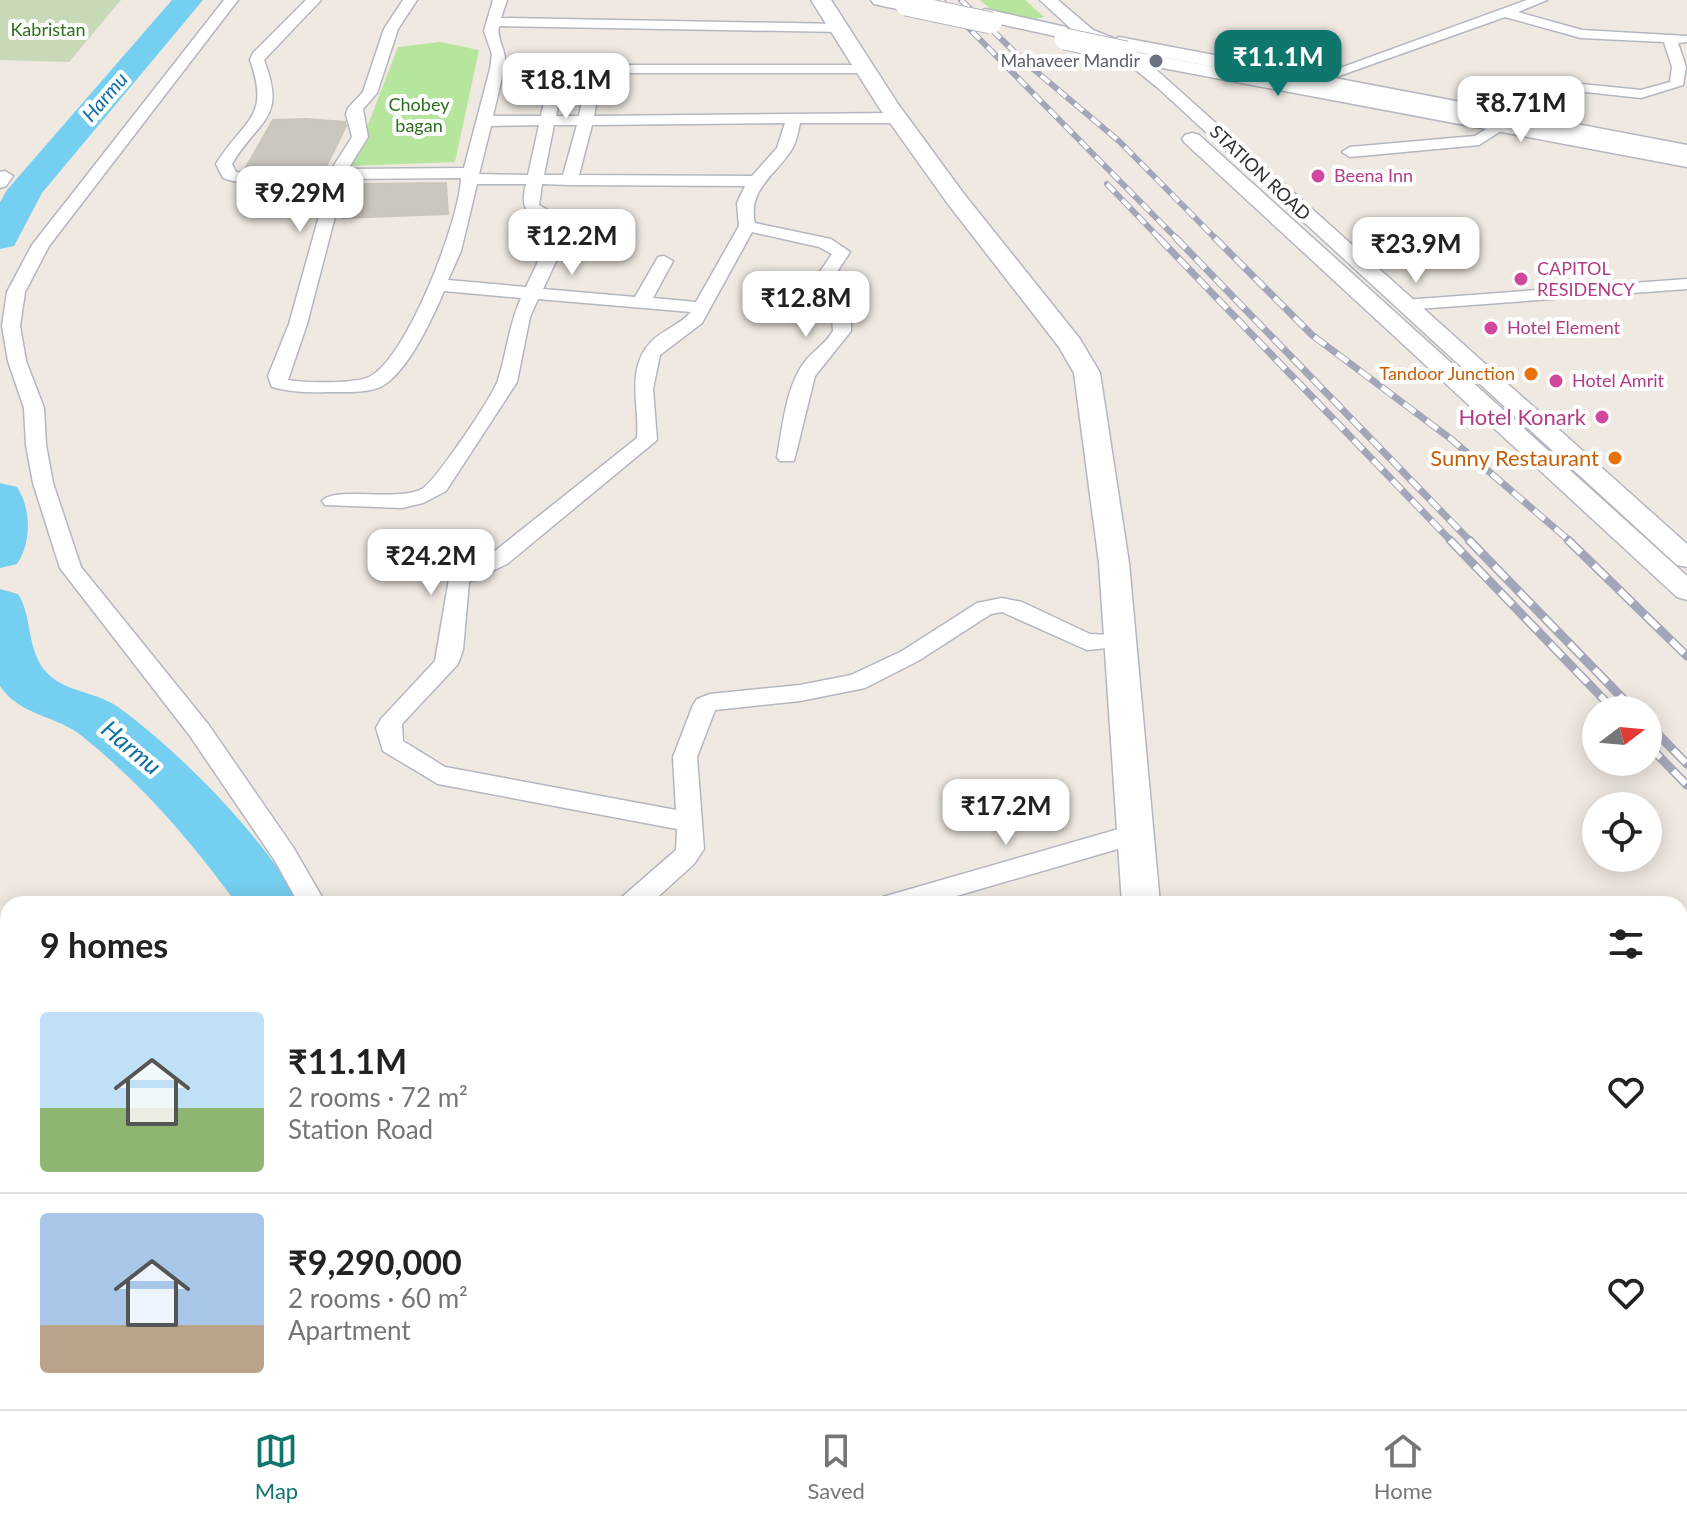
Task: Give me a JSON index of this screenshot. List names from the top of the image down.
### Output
{
  "streets": {
    "street": ["STATION ROAD"]
  },
  "water": ["Harmu"],
  "parks": ["Kabristan", "Chobey bagan"],
  "places": [
    "Mahaveer Mandir",
    "Beena Inn",
    "CAPITOL RESIDENCY",
    "Hotel Element",
    "Tandoor Junction",
    "Hotel Amrit",
    "Hotel Konark",
    "Sunny Restaurant"
  ],
  "north": "right",
  "page": {
    "price": [
      "₹11.1M",
      "₹18.1M",
      "₹8.71M",
      "₹9.29M",
      "₹12.2M",
      "₹23.9M",
      "₹12.8M",
      "₹24.2M",
      "₹17.2M"
    ],
    "heading": "9 homes",
    "list": [
      {
        "name": "₹11.1M",
        "note": "2 rooms · 72 m² · Station Road"
      },
      {
        "name": "₹9,290,000",
        "note": "2 rooms · 60 m² · Apartment"
      }
    ],
    "tabs": ["Map", "Saved", "Home"]
  }
}
